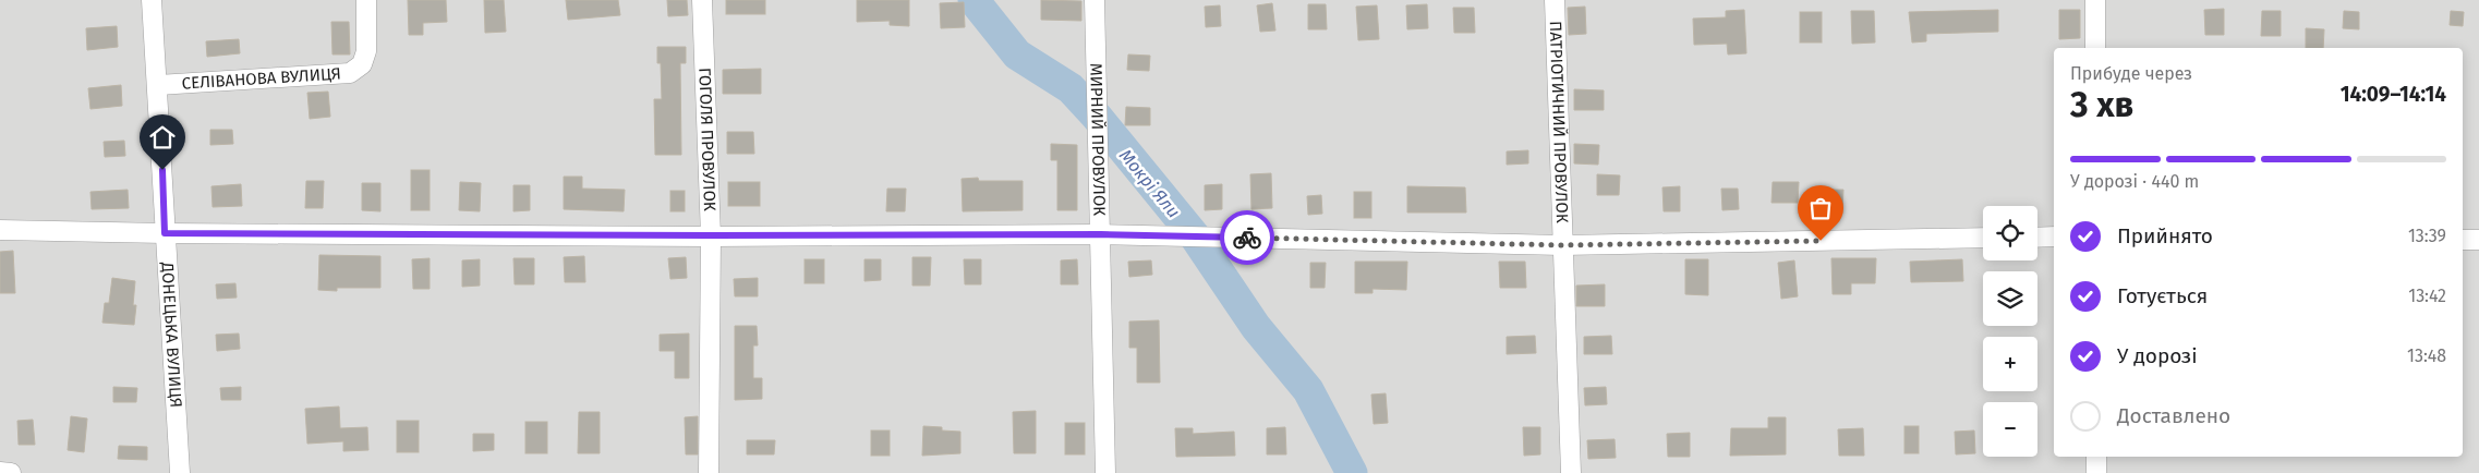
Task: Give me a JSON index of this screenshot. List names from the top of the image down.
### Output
{
  "streets": {
    "street": [
      "СЕЛІВАНОВА ВУЛИЦЯ",
      "ПАТРІОТИЧНИЙ ПРОВУЛОК",
      "ГОГОЛЯ ПРОВУЛОК",
      "МИРНИЙ ПРОВУЛОК",
      "ДОНЕЦЬКА ВУЛИЦЯ"
    ]
  },
  "crossings": [
    ["СЕЛІВАНОВА ВУЛИЦЯ", "ДОНЕЦЬКА ВУЛИЦЯ"]
  ],
  "water": ["Мокрі Яли"],
  "page": {
    "heading": ["3 хв", "Прибуде через", "14:09–14:14"],
    "bar": "У дорозі · 440 m",
    "map_buttons": ["+", "−"],
    "list": [
      ["Прийнято", "13:39"],
      ["Готується", "13:42"],
      ["У дорозі", "13:48"],
      "Доставлено"
    ]
  }
}
